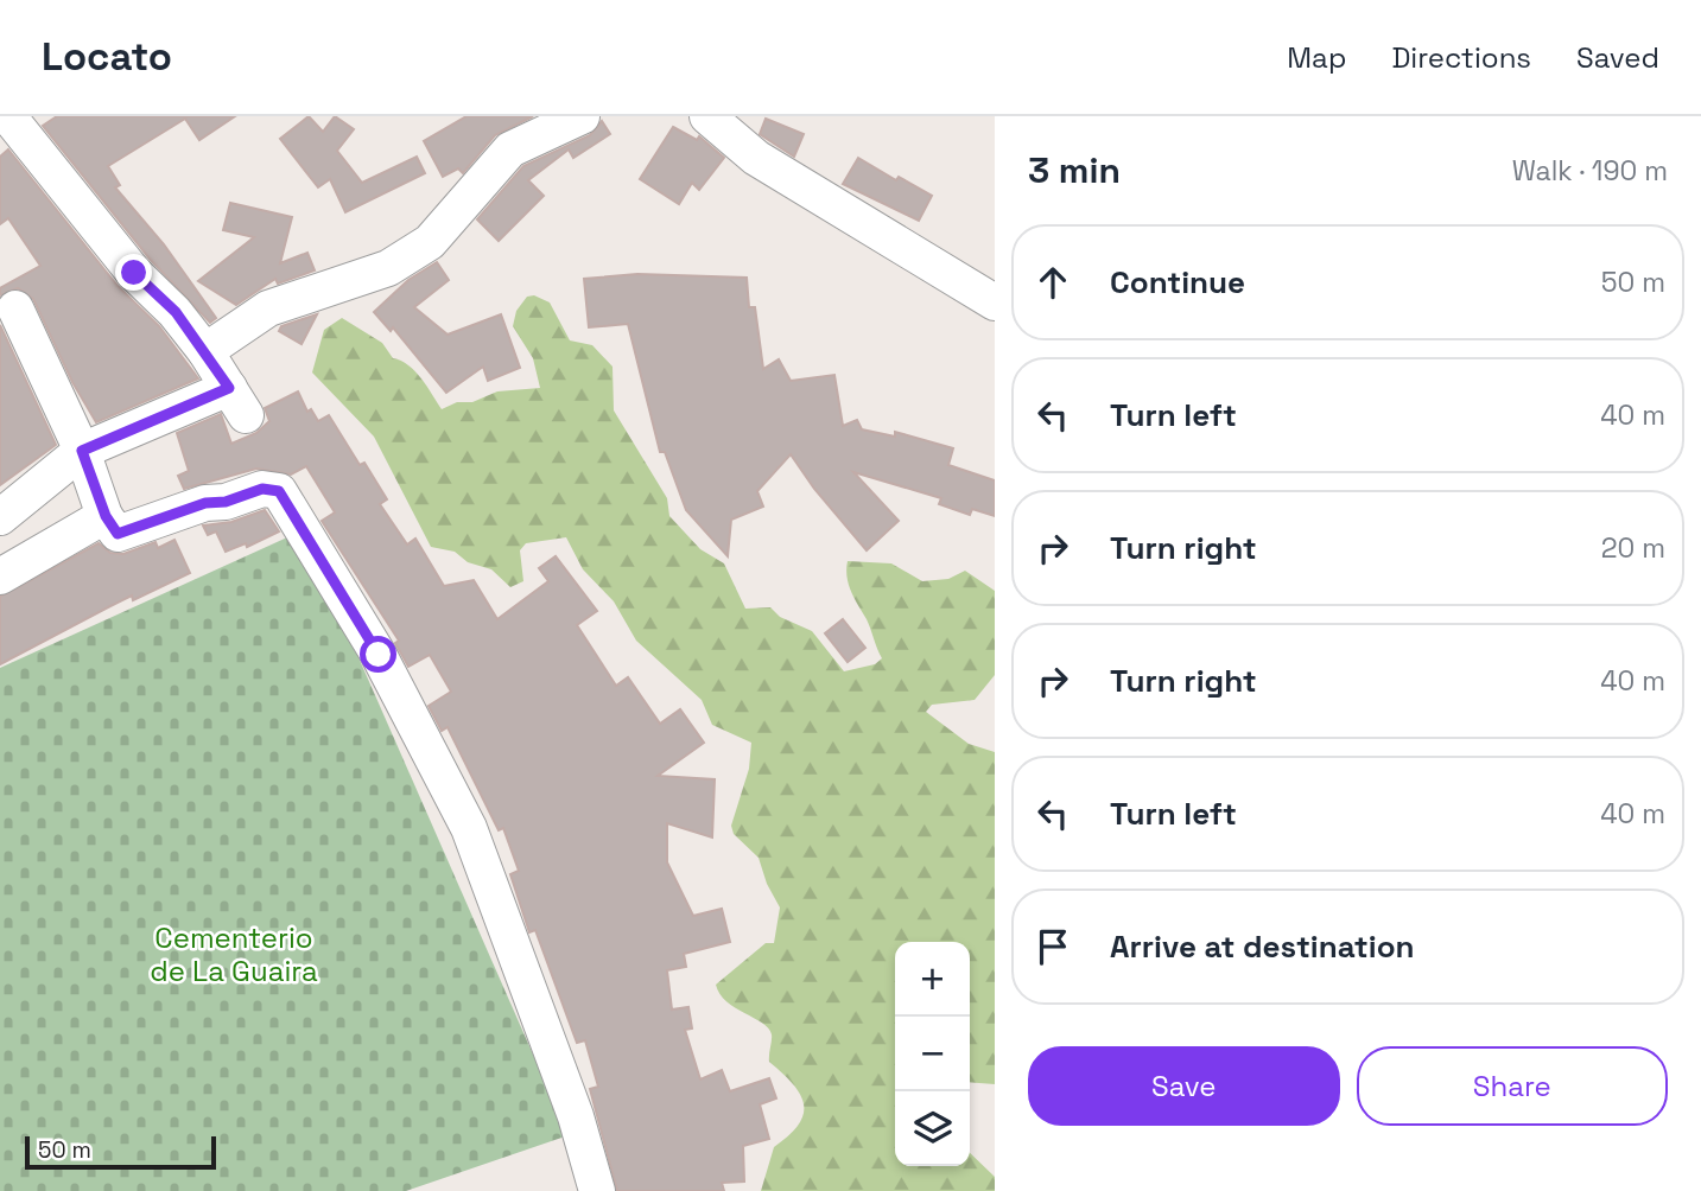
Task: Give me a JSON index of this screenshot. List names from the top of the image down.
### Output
{
  "parks": ["Cementerio de La Guaira"],
  "scale_bar": "50 m",
  "page": {
    "header": "Locato",
    "nav": ["Map", "Directions", "Saved"],
    "heading": ["3 min", "Walk · 190 m"],
    "list": [
      ["Continue", "50 m"],
      ["Turn left", "40 m"],
      ["Turn right", "20 m"],
      ["Turn right", "40 m"],
      ["Turn left", "40 m"],
      "Arrive at destination"
    ],
    "map_buttons": ["+", "−"],
    "buttons": ["Save", "Share"],
    "scale": "50 m"
  }
}
